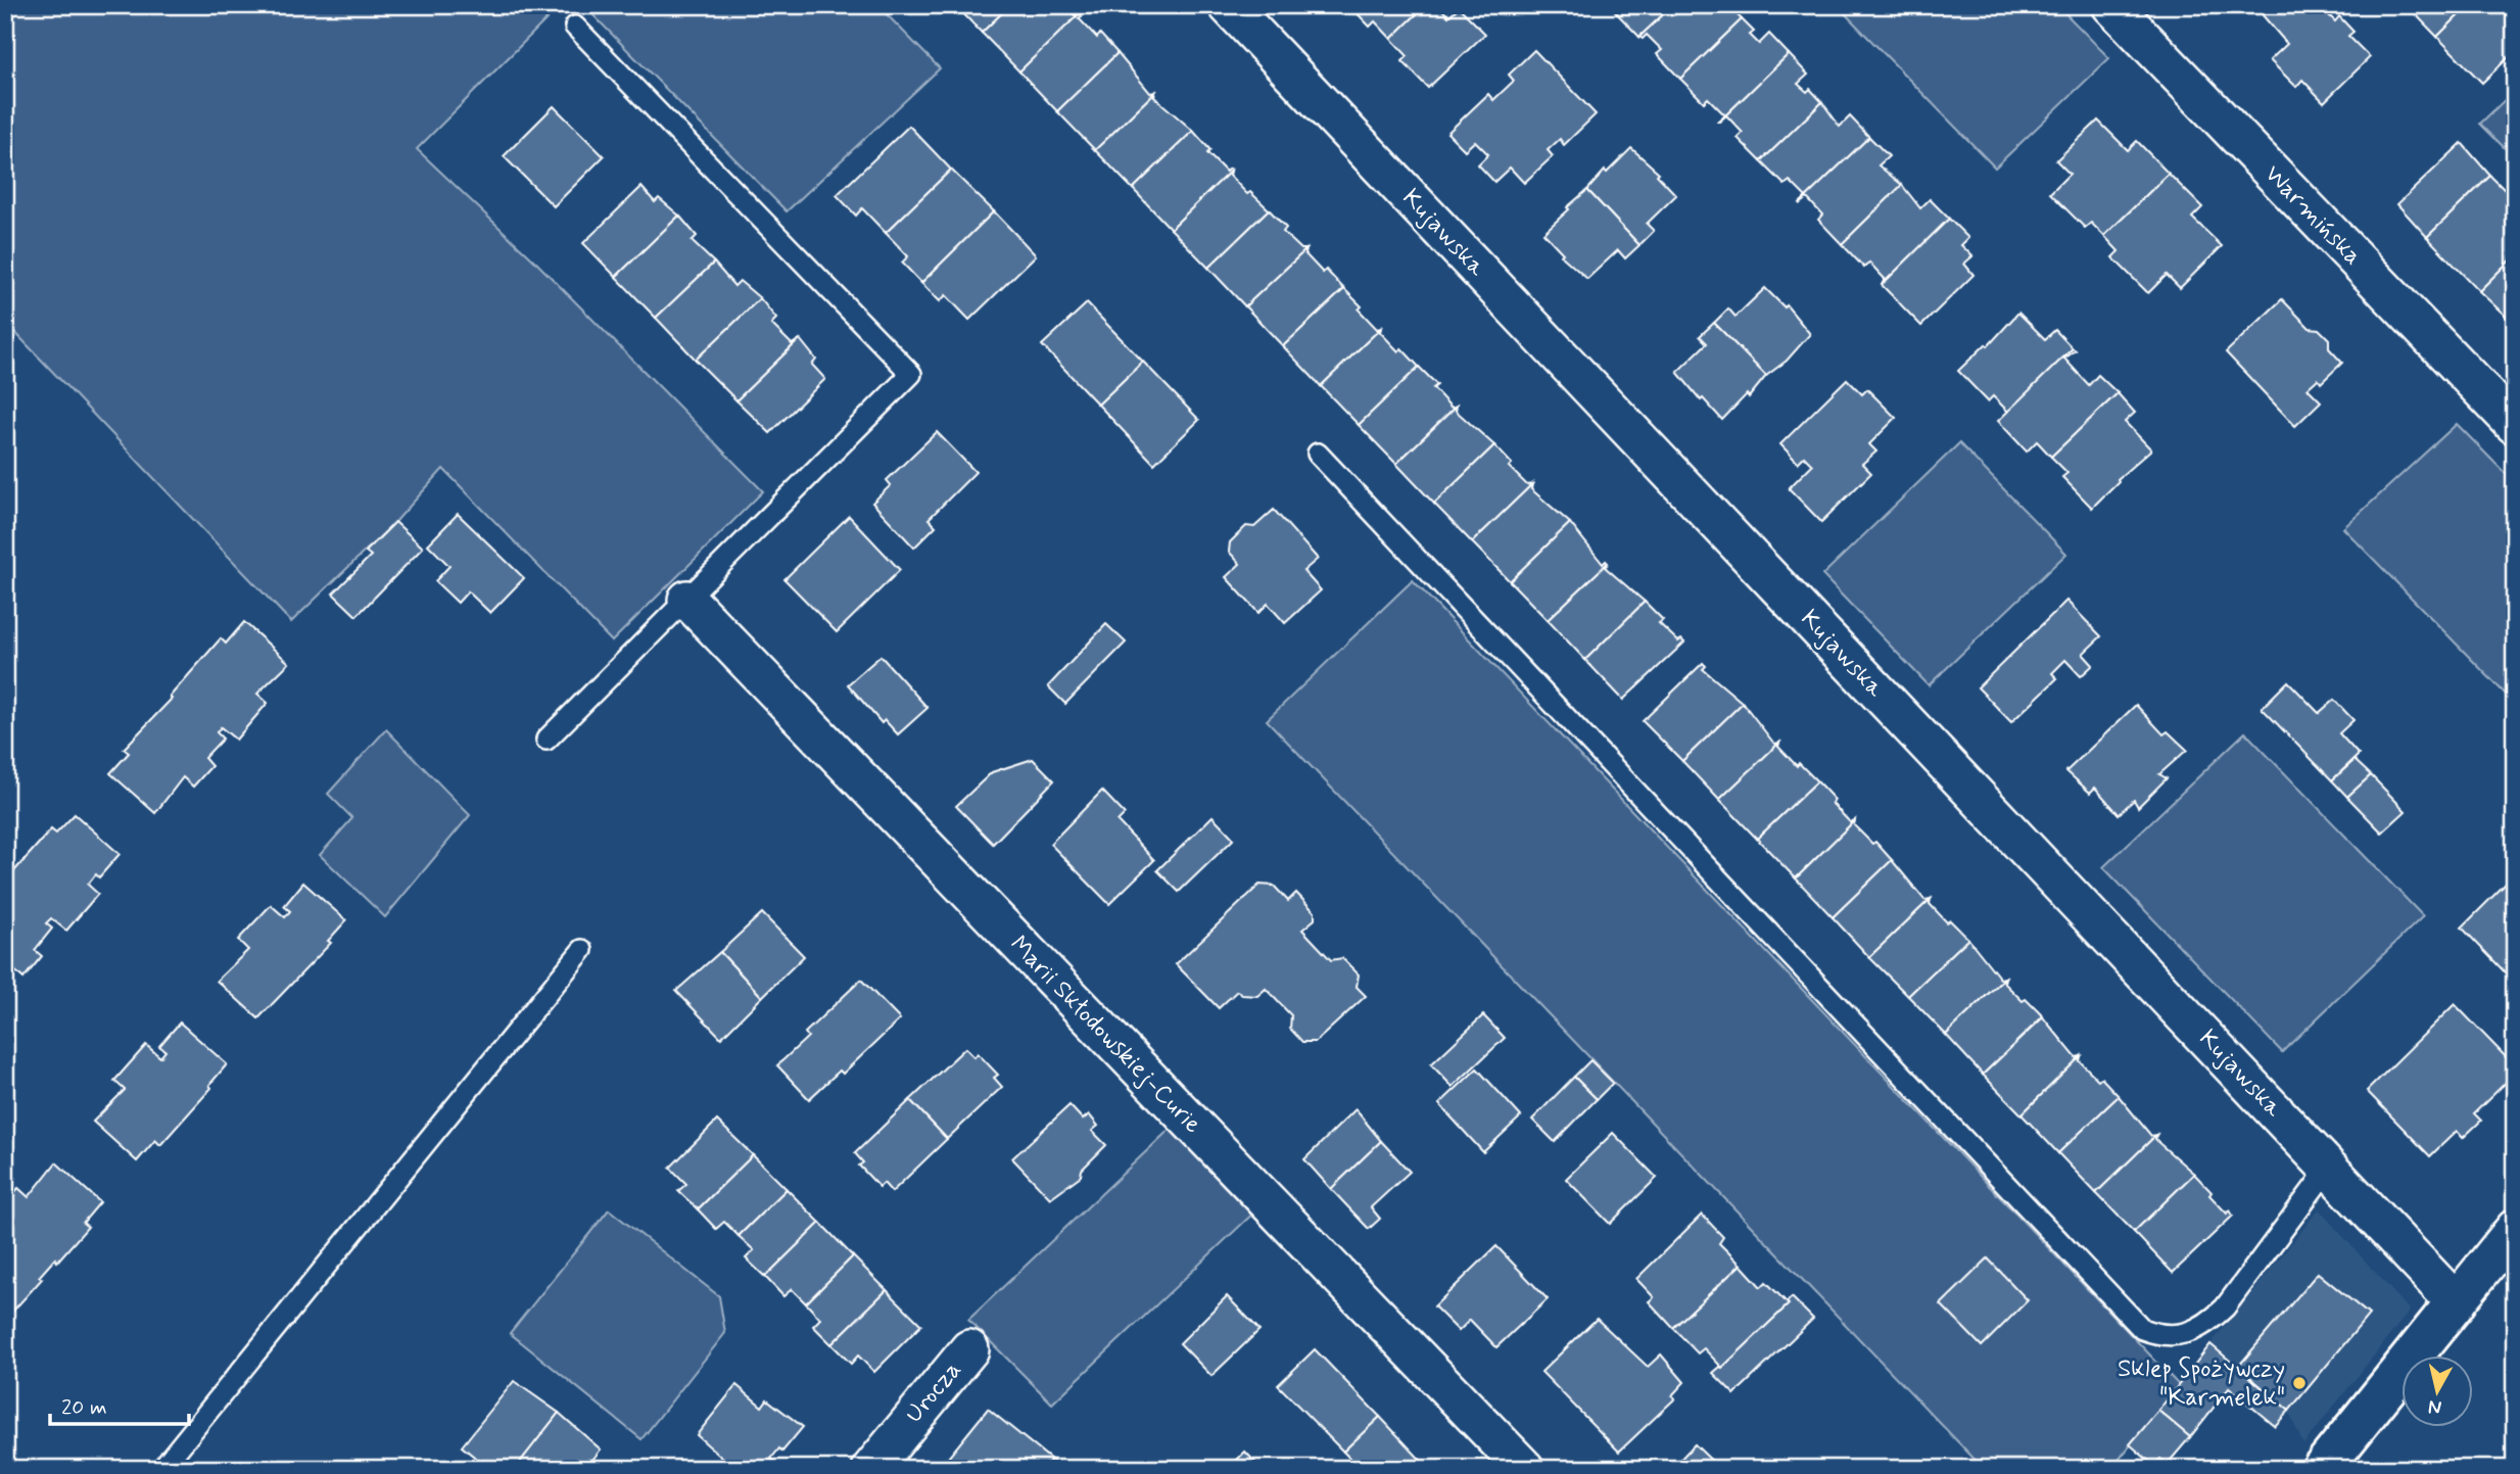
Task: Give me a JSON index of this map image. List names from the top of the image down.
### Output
{
  "streets": {
    "street": [
      "Warmińska",
      "Kujawska",
      "Marii Skłodowskiej-Curie",
      "Urocza"
    ]
  },
  "places": ["Sklep Spożywczy \"Karmelek\""],
  "scale_bar": "20 m",
  "north": "bottom"
}
